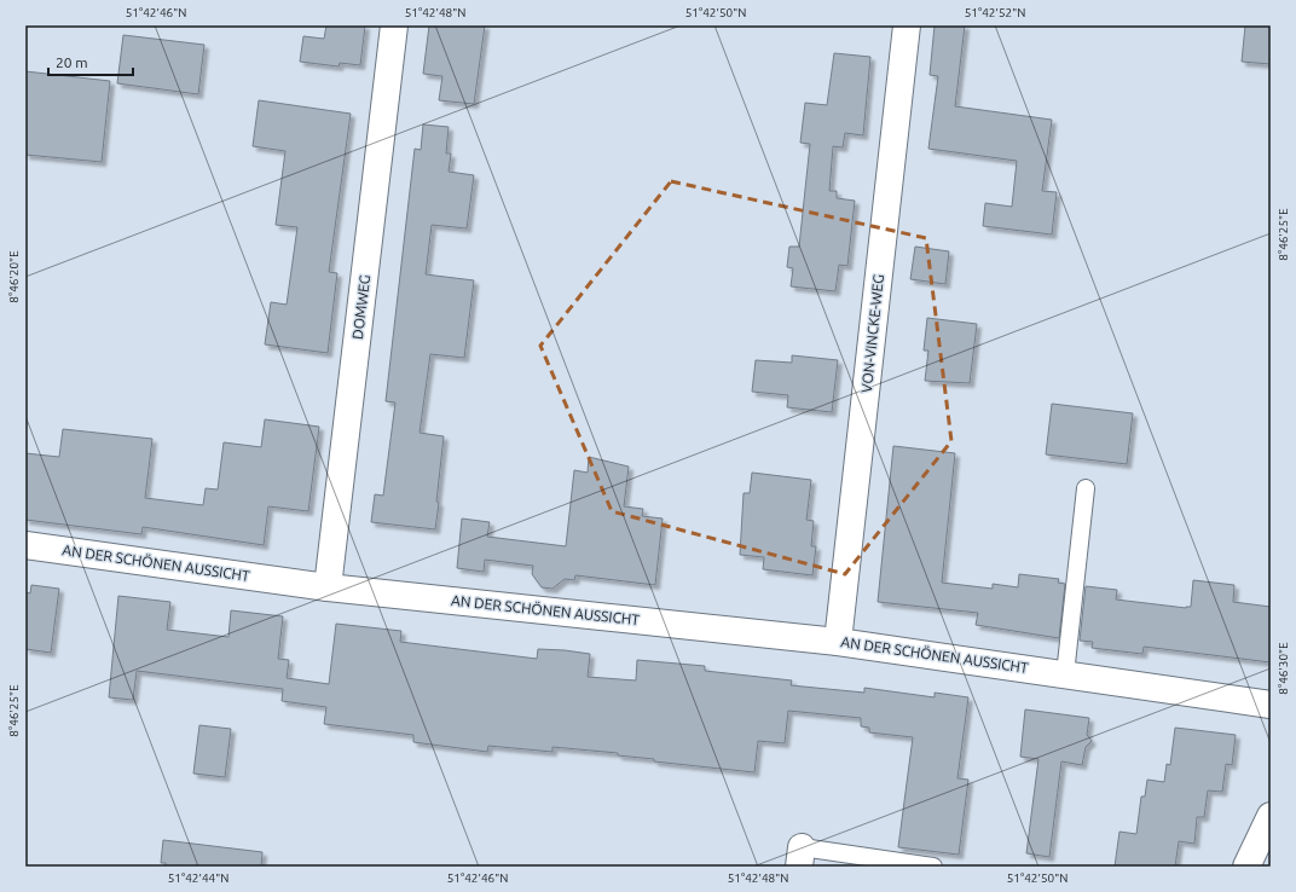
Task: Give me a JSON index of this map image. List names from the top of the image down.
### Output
{
  "streets": {
    "street": ["DOMWEG", "VON-VINCKE-WEG", "AN DER SCHÖNEN AUSSICHT"]
  },
  "crossings": [
    ["DOMWEG", "AN DER SCHÖNEN AUSSICHT"],
    ["VON-VINCKE-WEG", "AN DER SCHÖNEN AUSSICHT"]
  ],
  "scale_bar": "20 m",
  "coordinates": [
    "51°42'46\"N",
    "51°42'48\"N",
    "51°42'50\"N",
    "51°42'52\"N",
    "8°46'25\"E",
    "8°46'20\"E",
    "8°46'30\"E",
    "51°42'44\"N"
  ]
}
